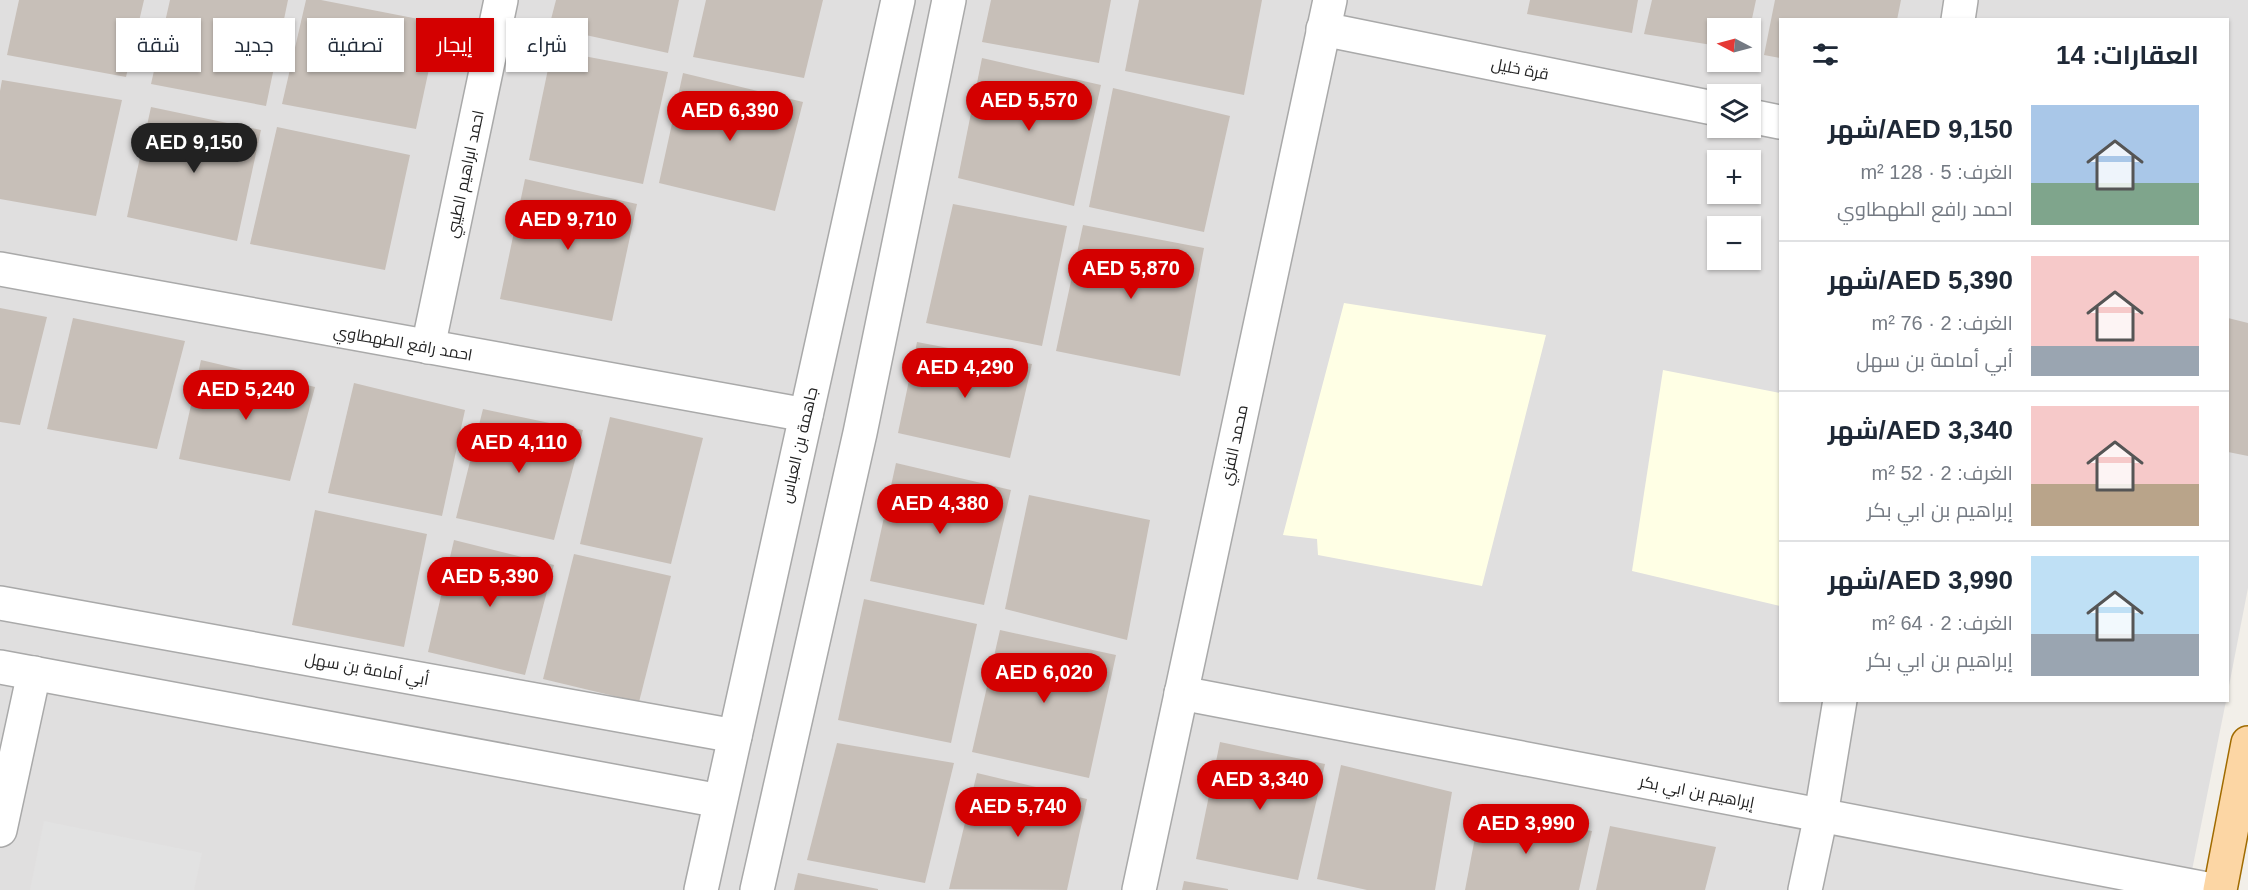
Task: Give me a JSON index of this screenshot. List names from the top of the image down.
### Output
{
  "streets": {
    "street": [
      "قرة خليل",
      "احمد ابراهيم الطيبي",
      "احمد رافع الطهطاوي",
      "جاهمة بن العباس",
      "محمد الفزي",
      "أبي أمامة بن سهل",
      "إبراهيم بن ابي بكر"
    ]
  },
  "crossings": [
    ["قرة خليل", "محمد الفزي"],
    ["احمد ابراهيم الطيبي", "احمد رافع الطهطاوي"],
    ["احمد رافع الطهطاوي", "جاهمة بن العباس"],
    ["جاهمة بن العباس", "أبي أمامة بن سهل"],
    ["محمد الفزي", "إبراهيم بن ابي بكر"]
  ],
  "north": "left",
  "page": {
    "map_buttons": ["+", "−"],
    "chip": [
      "شراء",
      "إيجار",
      "تصفية",
      "جديد",
      "شقة"
    ],
    "heading": "العقارات: 14",
    "price": [
      "AED 5,570",
      "AED 6,390",
      "AED 9,150",
      "AED 9,710",
      "AED 5,870",
      "AED 4,290",
      "AED 5,240",
      "AED 4,110",
      "AED 4,380",
      "AED 5,390",
      "AED 6,020",
      "AED 3,340",
      "AED 5,740",
      "AED 3,990"
    ],
    "list": [
      {
        "name": "AED 9,150/شهر",
        "note": "الغرف: 5 · 128 m² · احمد رافع الطهطاوي"
      },
      {
        "name": "AED 5,390/شهر",
        "note": "الغرف: 2 · 76 m² · أبي أمامة بن سهل"
      },
      {
        "name": "AED 3,340/شهر",
        "note": "الغرف: 2 · 52 m² · إبراهيم بن ابي بكر"
      },
      {
        "name": "AED 3,990/شهر",
        "note": "الغرف: 2 · 64 m² · إبراهيم بن ابي بكر"
      }
    ]
  }
}
